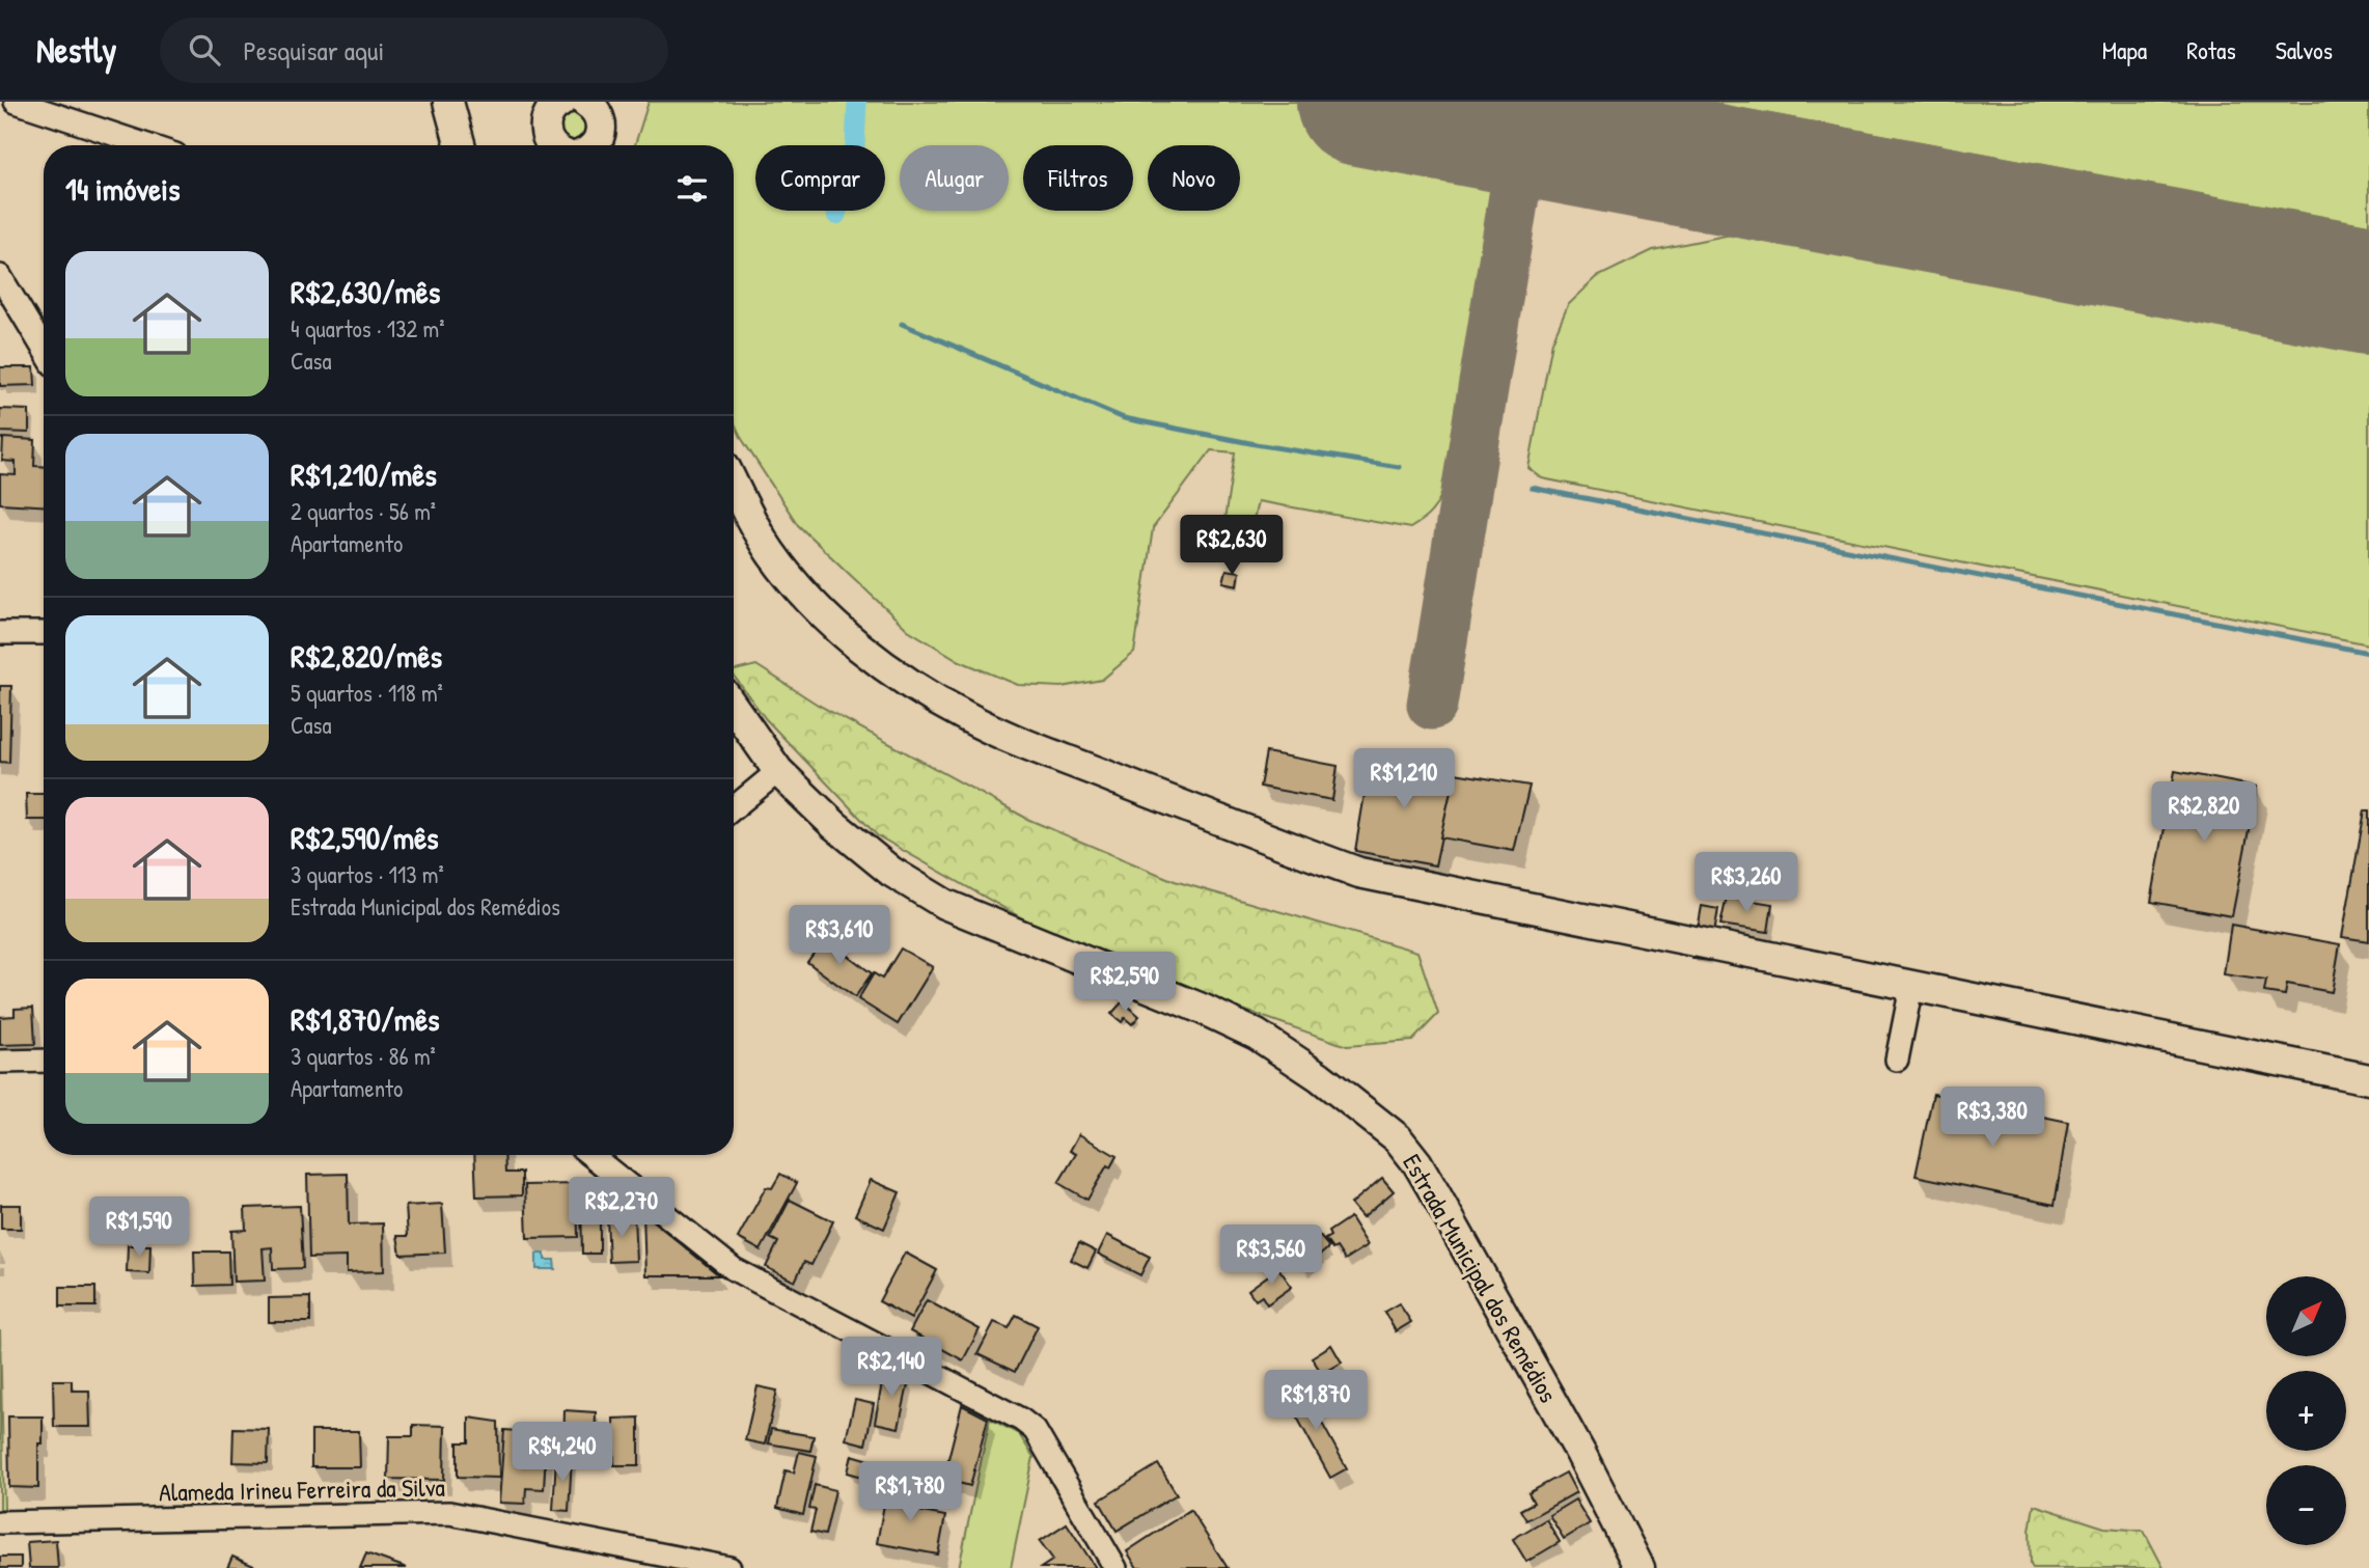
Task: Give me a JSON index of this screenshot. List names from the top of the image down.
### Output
{
  "streets": {
    "street": ["Estrada Municipal dos Remédios", "Alameda Irineu Ferreira da Silva"]
  },
  "north": "top right",
  "page": {
    "header": "Nestly",
    "search": "Pesquisar aqui",
    "nav": ["Mapa", "Rotas", "Salvos"],
    "chip": [
      "Comprar",
      "Alugar",
      "Filtros",
      "Novo"
    ],
    "heading": "14 imóveis",
    "list": [
      {
        "name": "R$2,630/mês",
        "note": "4 quartos · 132 m² · Casa"
      },
      {
        "name": "R$1,210/mês",
        "note": "2 quartos · 56 m² · Apartamento"
      },
      {
        "name": "R$2,820/mês",
        "note": "5 quartos · 118 m² · Casa"
      },
      {
        "name": "R$2,590/mês",
        "note": "3 quartos · 113 m² · Estrada Municipal dos Remédios"
      },
      {
        "name": "R$1,870/mês",
        "note": "3 quartos · 86 m² · Apartamento"
      }
    ],
    "price": [
      "R$2,630",
      "R$1,210",
      "R$2,820",
      "R$3,260",
      "R$3,610",
      "R$2,590",
      "R$3,380",
      "R$2,270",
      "R$1,590",
      "R$3,560",
      "R$2,140",
      "R$1,870",
      "R$4,240",
      "R$1,780"
    ],
    "map_buttons": ["+", "−"]
  }
}
